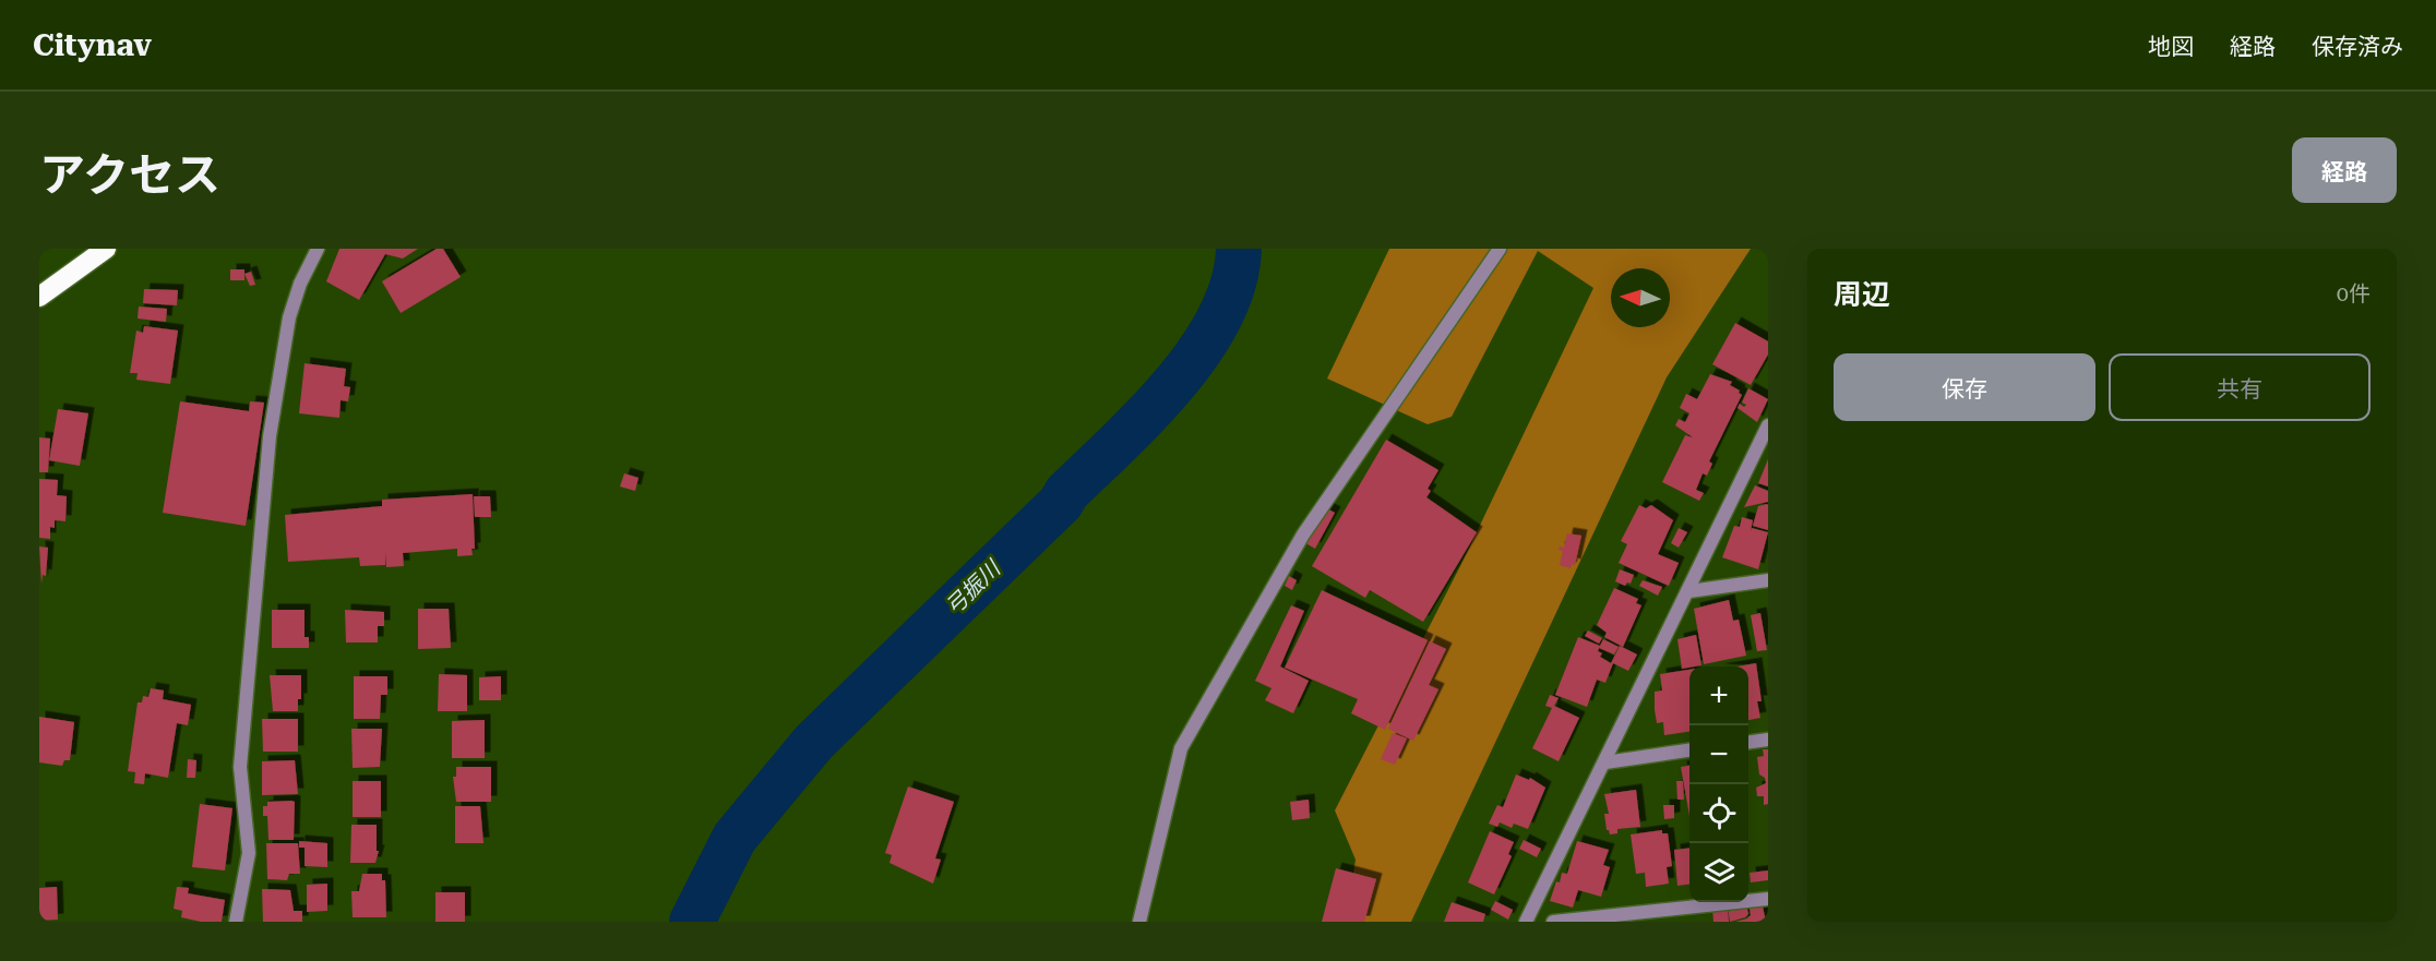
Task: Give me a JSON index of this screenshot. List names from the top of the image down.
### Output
{
  "water": ["弓振川"],
  "north": "left",
  "page": {
    "header": "Citynav",
    "nav": ["地図", "経路", "保存済み"],
    "title": "アクセス",
    "buttons": [
      "経路",
      ["保存", "共有"]
    ],
    "heading": ["周辺", "0件"],
    "map_buttons": ["+", "−"]
  }
}
